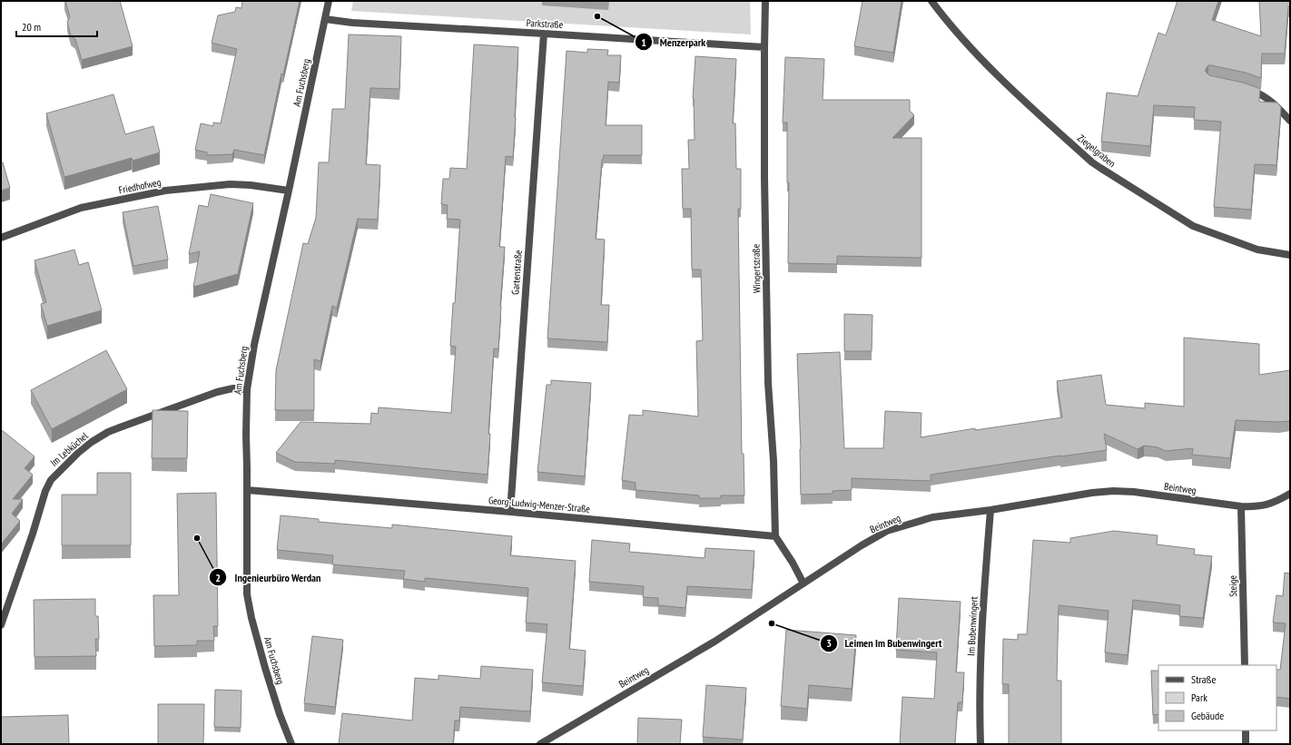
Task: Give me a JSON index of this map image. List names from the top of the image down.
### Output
{
  "streets": {
    "street": [
      "Parkstraße",
      "Am Fuchsberg",
      "Ziegelgraben",
      "Friedhofweg",
      "Wingertstraße",
      "Gartenstraße",
      "Im Lebküchel",
      "Beintweg",
      "Georg-Ludwig-Menzer-Straße",
      "Steige",
      "Im Bubenwingert"
    ]
  },
  "crossings": [
    ["Parkstraße", "Am Fuchsberg"],
    ["Parkstraße", "Wingertstraße"],
    ["Parkstraße", "Gartenstraße"],
    ["Am Fuchsberg", "Friedhofweg"],
    ["Am Fuchsberg", "Im Lebküchel"],
    ["Am Fuchsberg", "Georg-Ludwig-Menzer-Straße"],
    ["Wingertstraße", "Georg-Ludwig-Menzer-Straße"],
    ["Gartenstraße", "Georg-Ludwig-Menzer-Straße"],
    ["Beintweg", "Steige"],
    ["Beintweg", "Im Bubenwingert"]
  ],
  "places": ["Menzerpark", "Ingenieurbüro Werdan", "Leimen Im Bubenwingert"],
  "legend": ["Straße", "Park", "Gebäude"],
  "scale_bar": "20 m"
}
